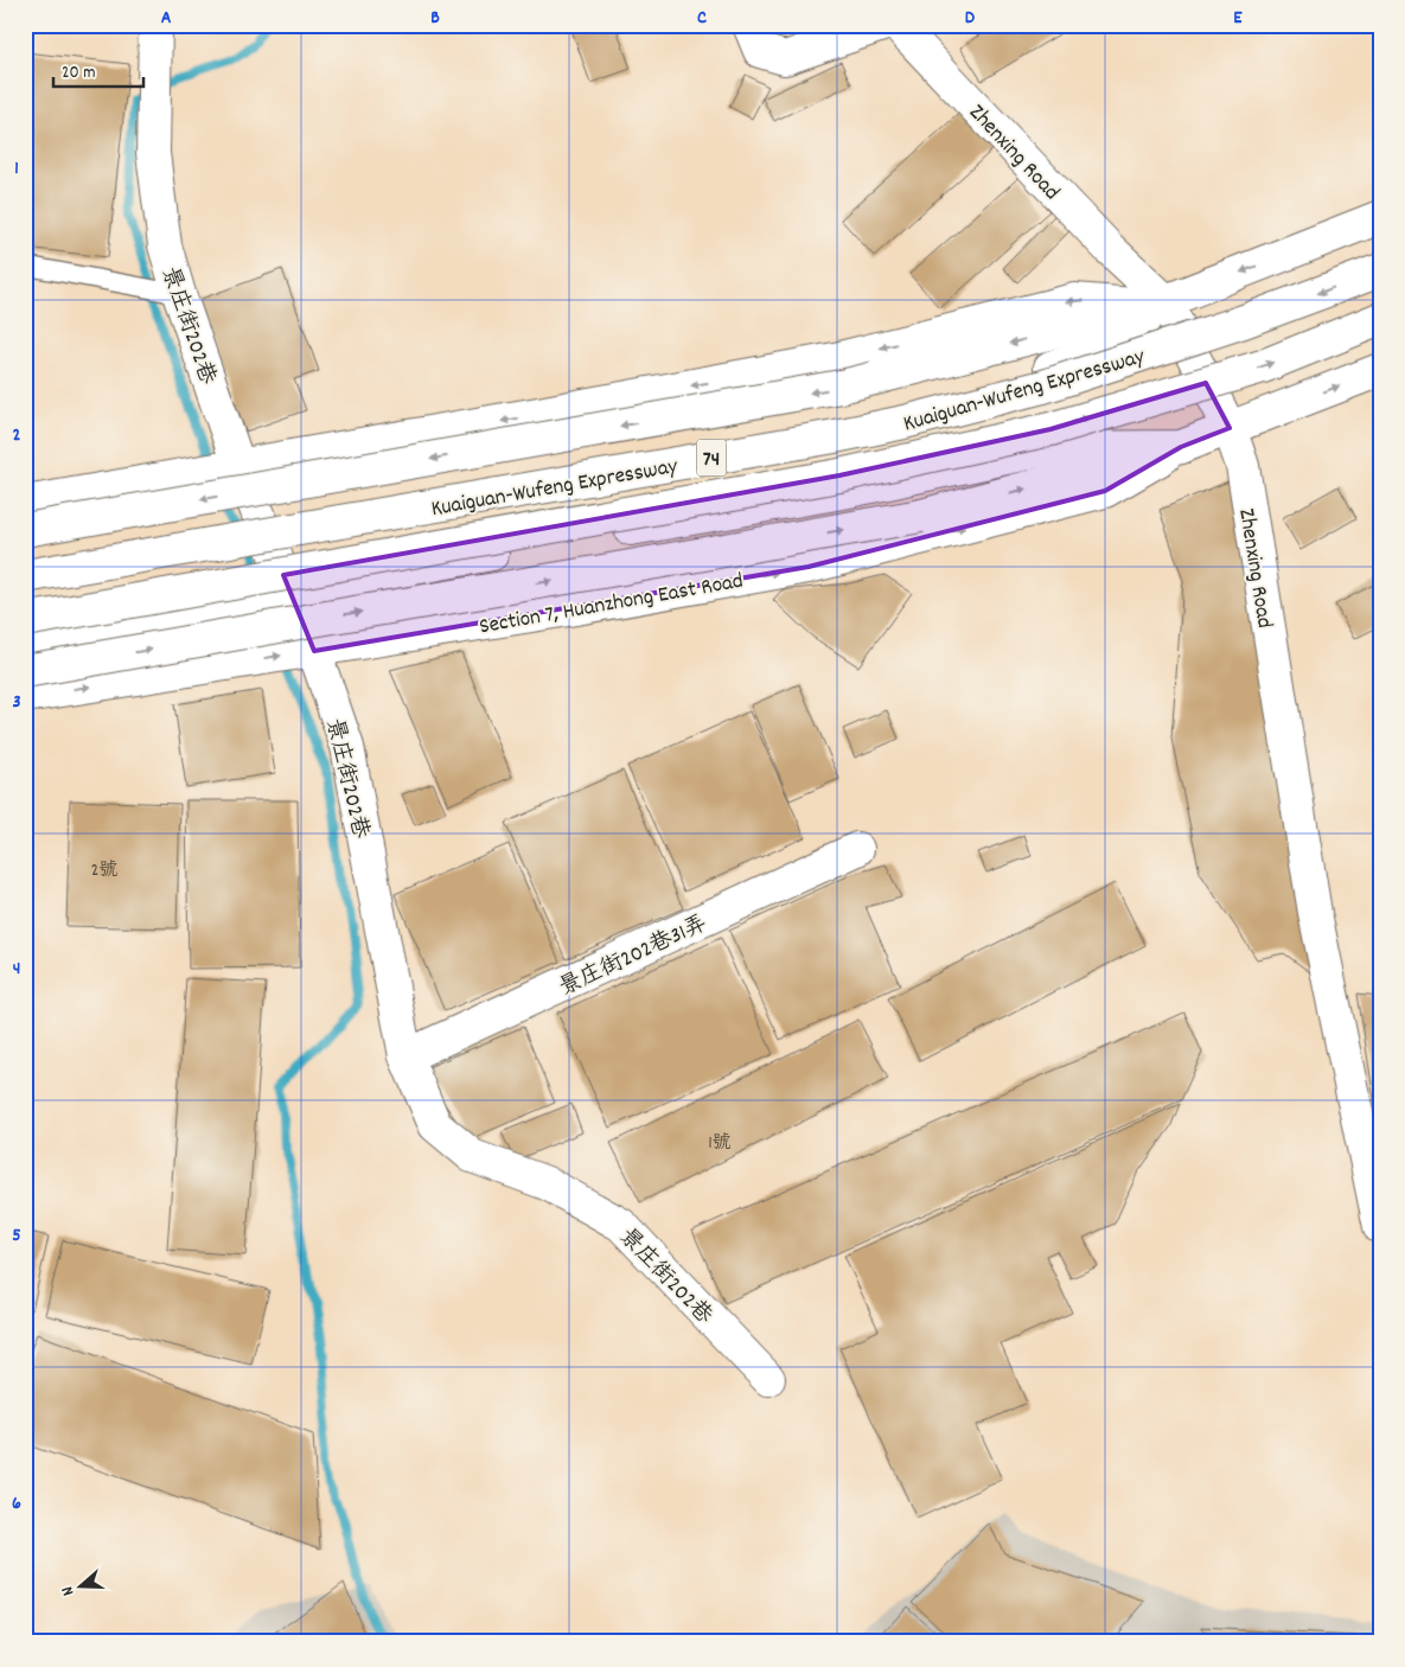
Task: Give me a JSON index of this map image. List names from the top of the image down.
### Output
{
  "streets": {
    "main road": [
      "Zhenxing Road",
      "景庄街202巷",
      "Kuaiguan-Wufeng Expressway",
      "74",
      "Section 7, Huanzhong East Road",
      "景庄街202巷31弄"
    ]
  },
  "crossings": [
    ["Zhenxing Road", "Section 7, Huanzhong East Road"],
    ["景庄街202巷", "Section 7, Huanzhong East Road"],
    ["景庄街202巷", "景庄街202巷31弄"]
  ],
  "house_numbers": ["2號", "1號"],
  "scale_bar": "20 m",
  "north": "left",
  "grid": {
    "columns": [
      "A",
      "B",
      "C",
      "D",
      "E"
    ],
    "rows": [
      "1",
      "2",
      "3",
      "4",
      "5",
      "6"
    ]
  }
}
